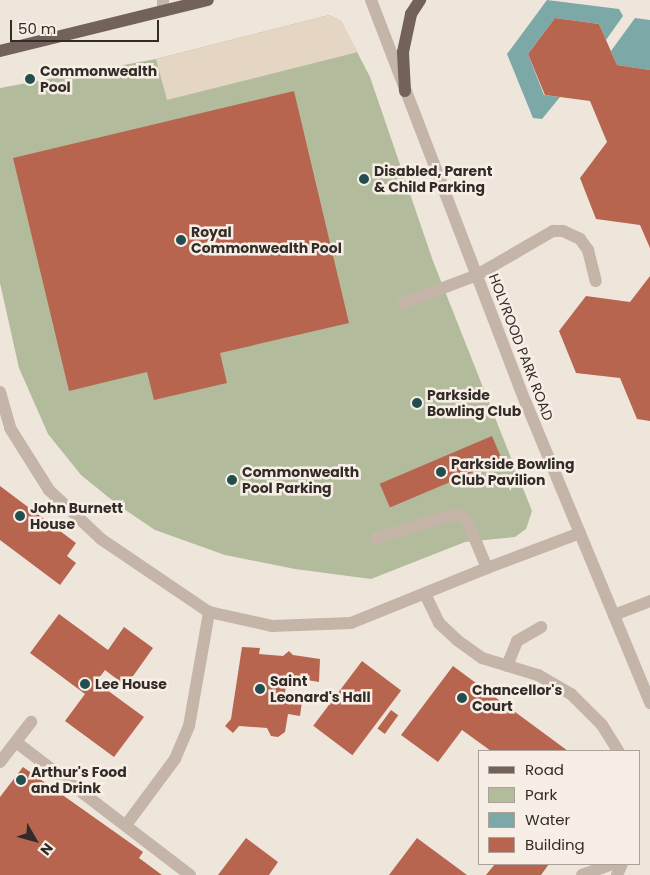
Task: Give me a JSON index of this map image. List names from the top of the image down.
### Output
{
  "streets": {
    "street": ["HOLYROOD PARK ROAD"]
  },
  "places": [
    "Commonwealth Pool",
    "Disabled, Parent & Child Parking",
    "Royal Commonwealth Pool",
    "Parkside Bowling Club",
    "Parkside Bowling Club Pavilion",
    "Commonwealth Pool Parking",
    "John Burnett House",
    "Lee House",
    "Saint Leonard's Hall",
    "Chancellor's Court",
    "Arthur's Food and Drink"
  ],
  "legend": [
    "Road",
    "Park",
    "Water",
    "Building"
  ],
  "scale_bar": "50 m",
  "north": "bottom right"
}
